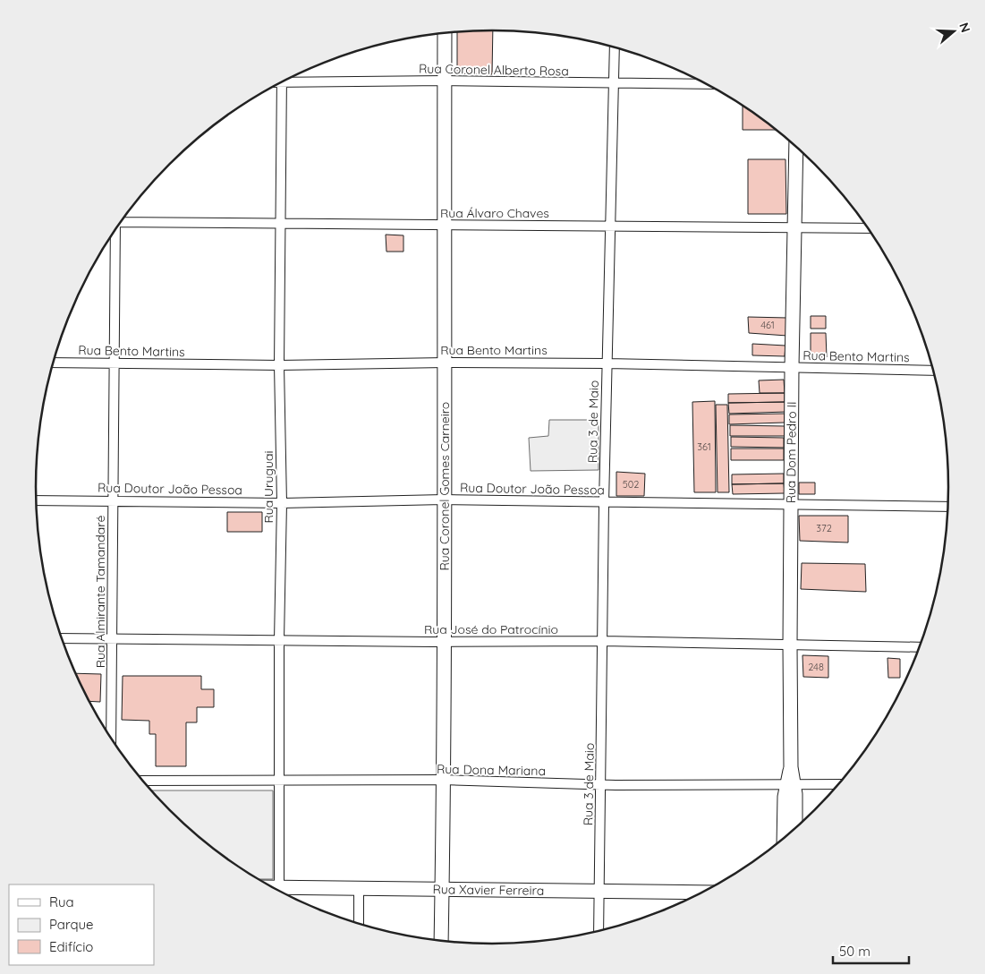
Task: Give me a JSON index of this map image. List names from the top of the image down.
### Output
{
  "streets": {
    "street": [
      "Rua Coronel Alberto Rosa",
      "Rua Álvaro Chaves",
      "Rua Bento Martins",
      "Rua 3 de Maio",
      "Rua Dom Pedro II",
      "Rua Uruguai",
      "Rua Coronel Gomes Carneiro",
      "Rua Doutor João Pessoa",
      "Rua Almirante Tamandaré",
      "Rua José do Patrocínio",
      "Rua Dona Mariana",
      "Rua Xavier Ferreira"
    ]
  },
  "crossings": [
    ["Rua Coronel Alberto Rosa", "Rua 3 de Maio"],
    ["Rua Coronel Alberto Rosa", "Rua Coronel Gomes Carneiro"],
    ["Rua Álvaro Chaves", "Rua 3 de Maio"],
    ["Rua Álvaro Chaves", "Rua Dom Pedro II"],
    ["Rua Álvaro Chaves", "Rua Uruguai"],
    ["Rua Álvaro Chaves", "Rua Coronel Gomes Carneiro"],
    ["Rua Bento Martins", "Rua 3 de Maio"],
    ["Rua Bento Martins", "Rua Dom Pedro II"],
    ["Rua Bento Martins", "Rua Uruguai"],
    ["Rua Bento Martins", "Rua Coronel Gomes Carneiro"],
    ["Rua Bento Martins", "Rua Almirante Tamandaré"],
    ["Rua 3 de Maio", "Rua Doutor João Pessoa"],
    ["Rua 3 de Maio", "Rua José do Patrocínio"],
    ["Rua 3 de Maio", "Rua Dona Mariana"],
    ["Rua 3 de Maio", "Rua Xavier Ferreira"],
    ["Rua Dom Pedro II", "Rua Doutor João Pessoa"],
    ["Rua Dom Pedro II", "Rua José do Patrocínio"],
    ["Rua Dom Pedro II", "Rua Dona Mariana"],
    ["Rua Uruguai", "Rua Doutor João Pessoa"],
    ["Rua Uruguai", "Rua José do Patrocínio"],
    ["Rua Uruguai", "Rua Dona Mariana"],
    ["Rua Coronel Gomes Carneiro", "Rua Doutor João Pessoa"],
    ["Rua Coronel Gomes Carneiro", "Rua José do Patrocínio"],
    ["Rua Coronel Gomes Carneiro", "Rua Dona Mariana"],
    ["Rua Coronel Gomes Carneiro", "Rua Xavier Ferreira"],
    ["Rua Doutor João Pessoa", "Rua Almirante Tamandaré"],
    ["Rua Almirante Tamandaré", "Rua José do Patrocínio"]
  ],
  "house_numbers": [
    "461",
    "361",
    "502",
    "372",
    "248"
  ],
  "legend": ["Rua", "Parque", "Edifício"],
  "scale_bar": "50 m",
  "north": "right"
}
